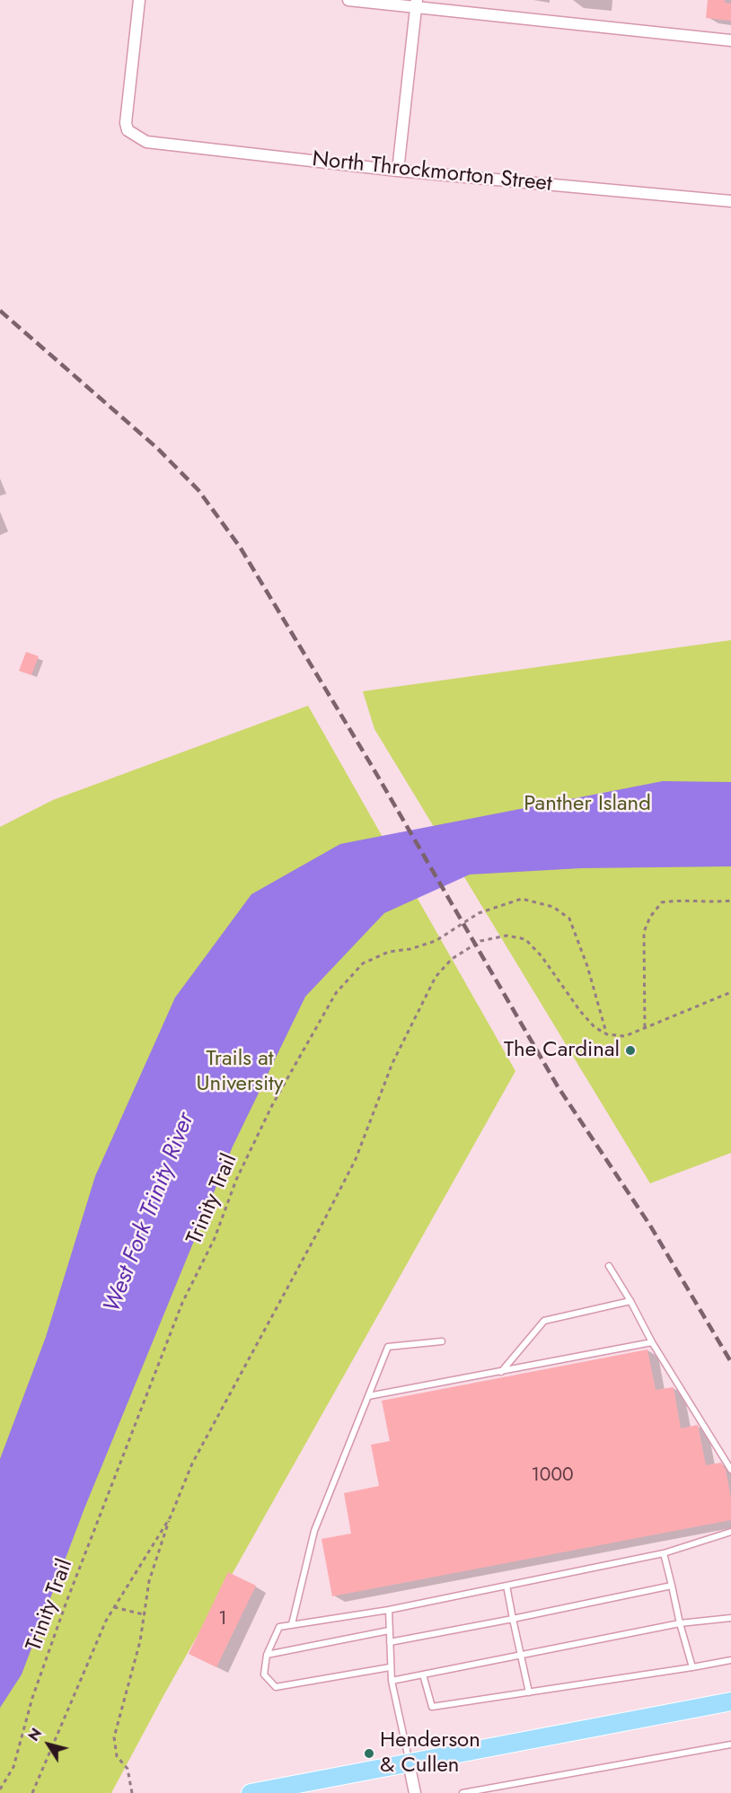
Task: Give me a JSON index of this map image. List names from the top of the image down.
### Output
{
  "streets": {
    "street": ["North Throckmorton Street"],
    "path": ["Trinity Trail"]
  },
  "water": ["West Fork Trinity River"],
  "parks": ["Panther Island", "Trails at University"],
  "places": ["The Cardinal", "Henderson & Cullen"],
  "house_numbers": ["1000", "1"],
  "north": "top left"
}
